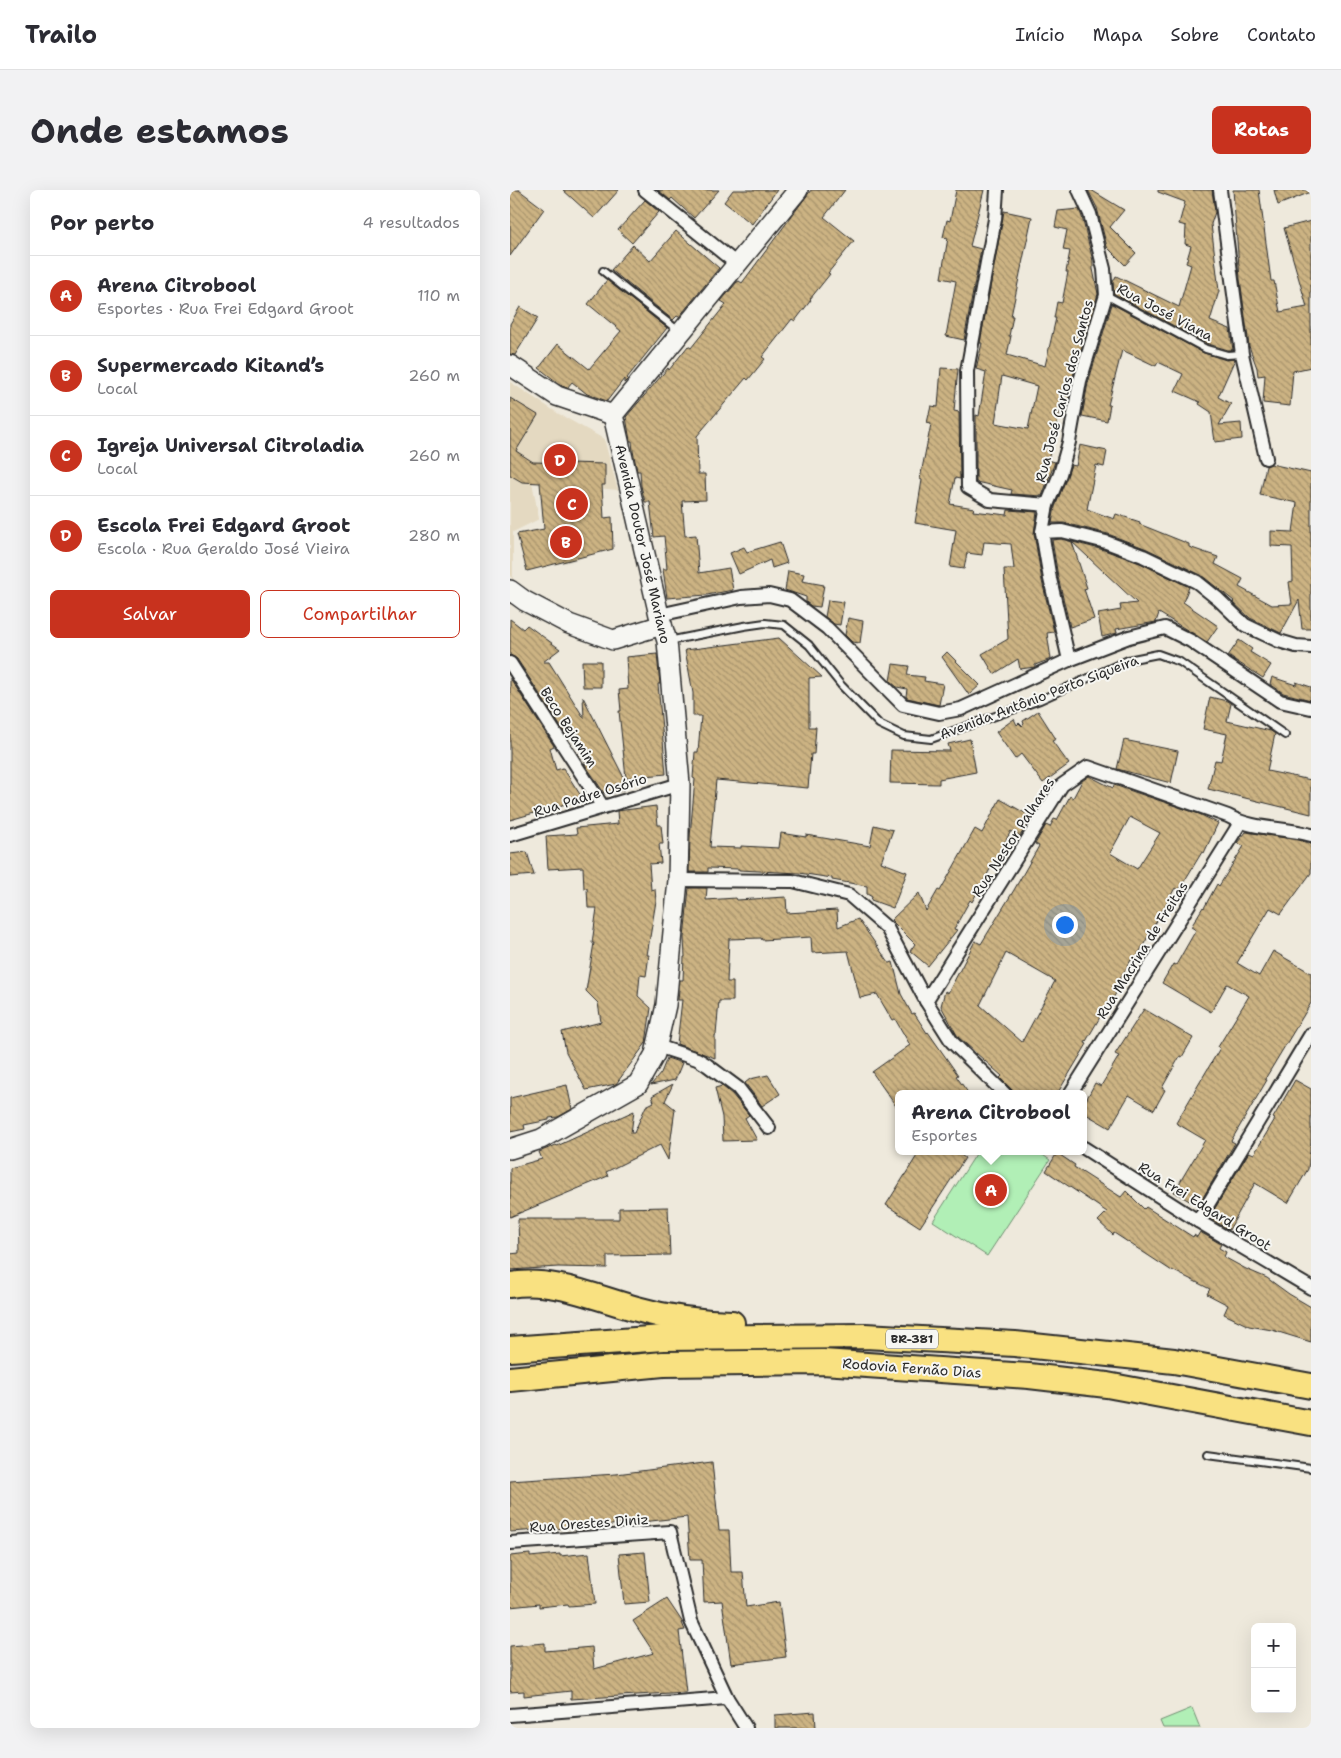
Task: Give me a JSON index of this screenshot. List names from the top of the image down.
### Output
{
  "streets": {
    "highway": ["BR-381", "Rodovia Fernão Dias"],
    "street": [
      "Rua José Carlos dos Santos",
      "Avenida Doutor José Mariano",
      "Avenida Antônio Perto Siqueira",
      "Beco Bejamim",
      "Rua Padre Osório",
      "Rua Nestor Palhares",
      "Rua Macrina de Freitas",
      "Rua Frei Edgard Groot",
      "Rua Orestes Diniz"
    ],
    "lane": ["Rua José Viana"]
  },
  "crossings": [
    ["Rua José Viana", "Rua José Carlos dos Santos"],
    ["Rua José Carlos dos Santos", "Avenida Antônio Perto Siqueira"],
    ["Avenida Doutor José Mariano", "Avenida Antônio Perto Siqueira"],
    ["Avenida Doutor José Mariano", "Rua Padre Osório"],
    ["Beco Bejamim", "Rua Padre Osório"],
    ["Rua Nestor Palhares", "Rua Macrina de Freitas"]
  ],
  "page": {
    "header": "Trailo",
    "nav": [
      "Início",
      "Mapa",
      "Sobre",
      "Contato"
    ],
    "buttons": [
      "Rotas",
      ["Salvar", "Compartilhar"]
    ],
    "title": "Onde estamos",
    "heading": ["Por perto", "4 resultados"],
    "list": [
      {
        "mark": "A",
        "name": "Arena Citrobool",
        "note": "Esportes · Rua Frei Edgard Groot",
        "value": "110 m"
      },
      {
        "mark": "B",
        "name": "Supermercado Kitand’s",
        "note": "Local",
        "value": "260 m"
      },
      {
        "mark": "C",
        "name": "Igreja Universal Citroladia",
        "note": "Local",
        "value": "260 m"
      },
      {
        "mark": "D",
        "name": "Escola Frei Edgard Groot",
        "note": "Escola · Rua Geraldo José Vieira",
        "value": "280 m"
      }
    ],
    "pins": [
      "D",
      "C",
      "B",
      "A"
    ],
    "popup": ["Arena Citrobool", "Esportes"],
    "map_buttons": ["+", "−"]
  }
}
